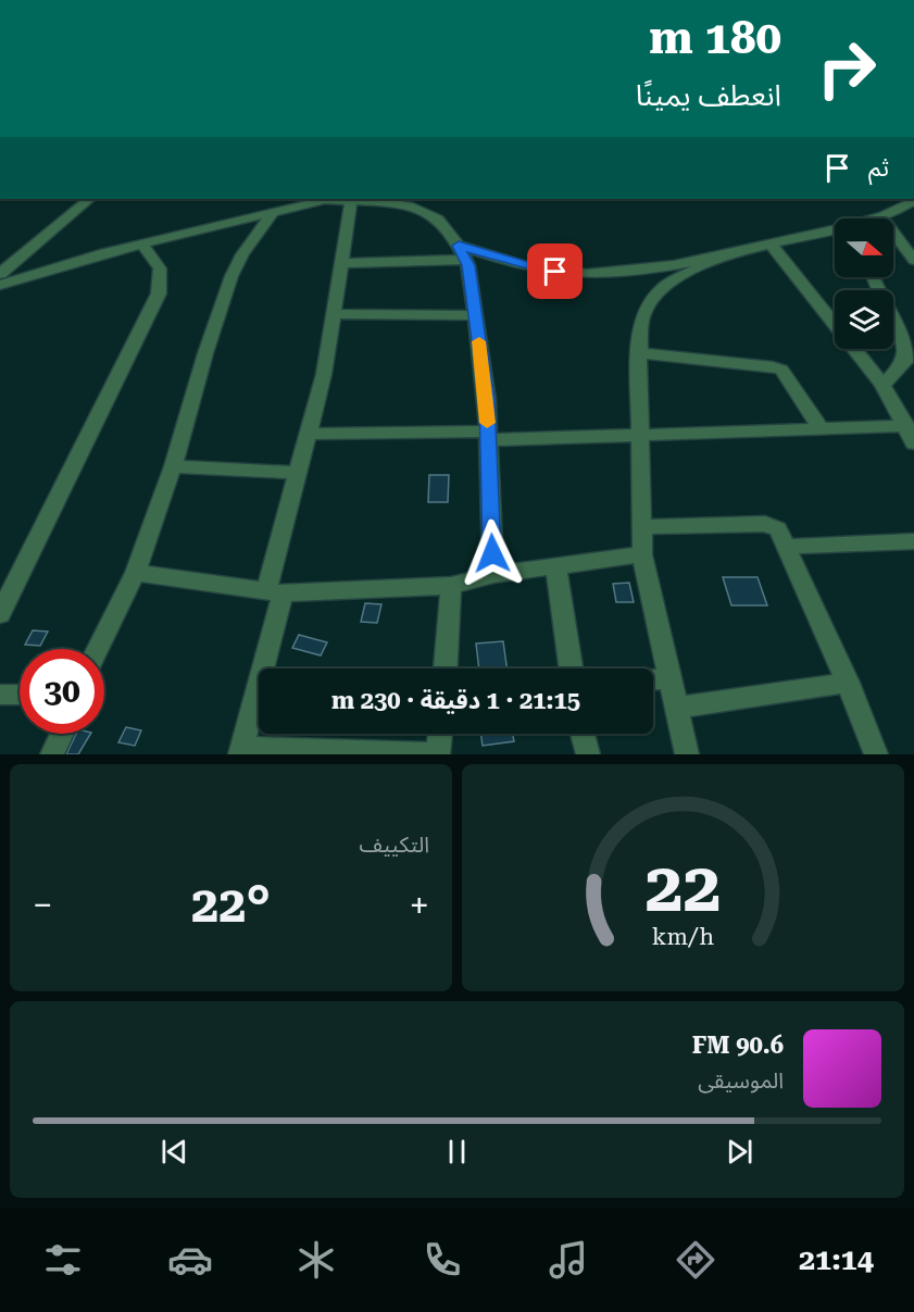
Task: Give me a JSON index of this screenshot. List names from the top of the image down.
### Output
{
  "north": "right",
  "page": {
    "turn": ["180 m", "انعطف يمينًا"],
    "then": "ثم",
    "limit": "30",
    "trip": "21:15 · 1 دقيقة · 230 m",
    "tile": "التكييف",
    "heat": ["−", "22°", "+"],
    "song": ["90.6 FM", "الموسيقى"],
    "tabs": "21:14",
    "gauge": ["22", "km/h"]
  }
}
